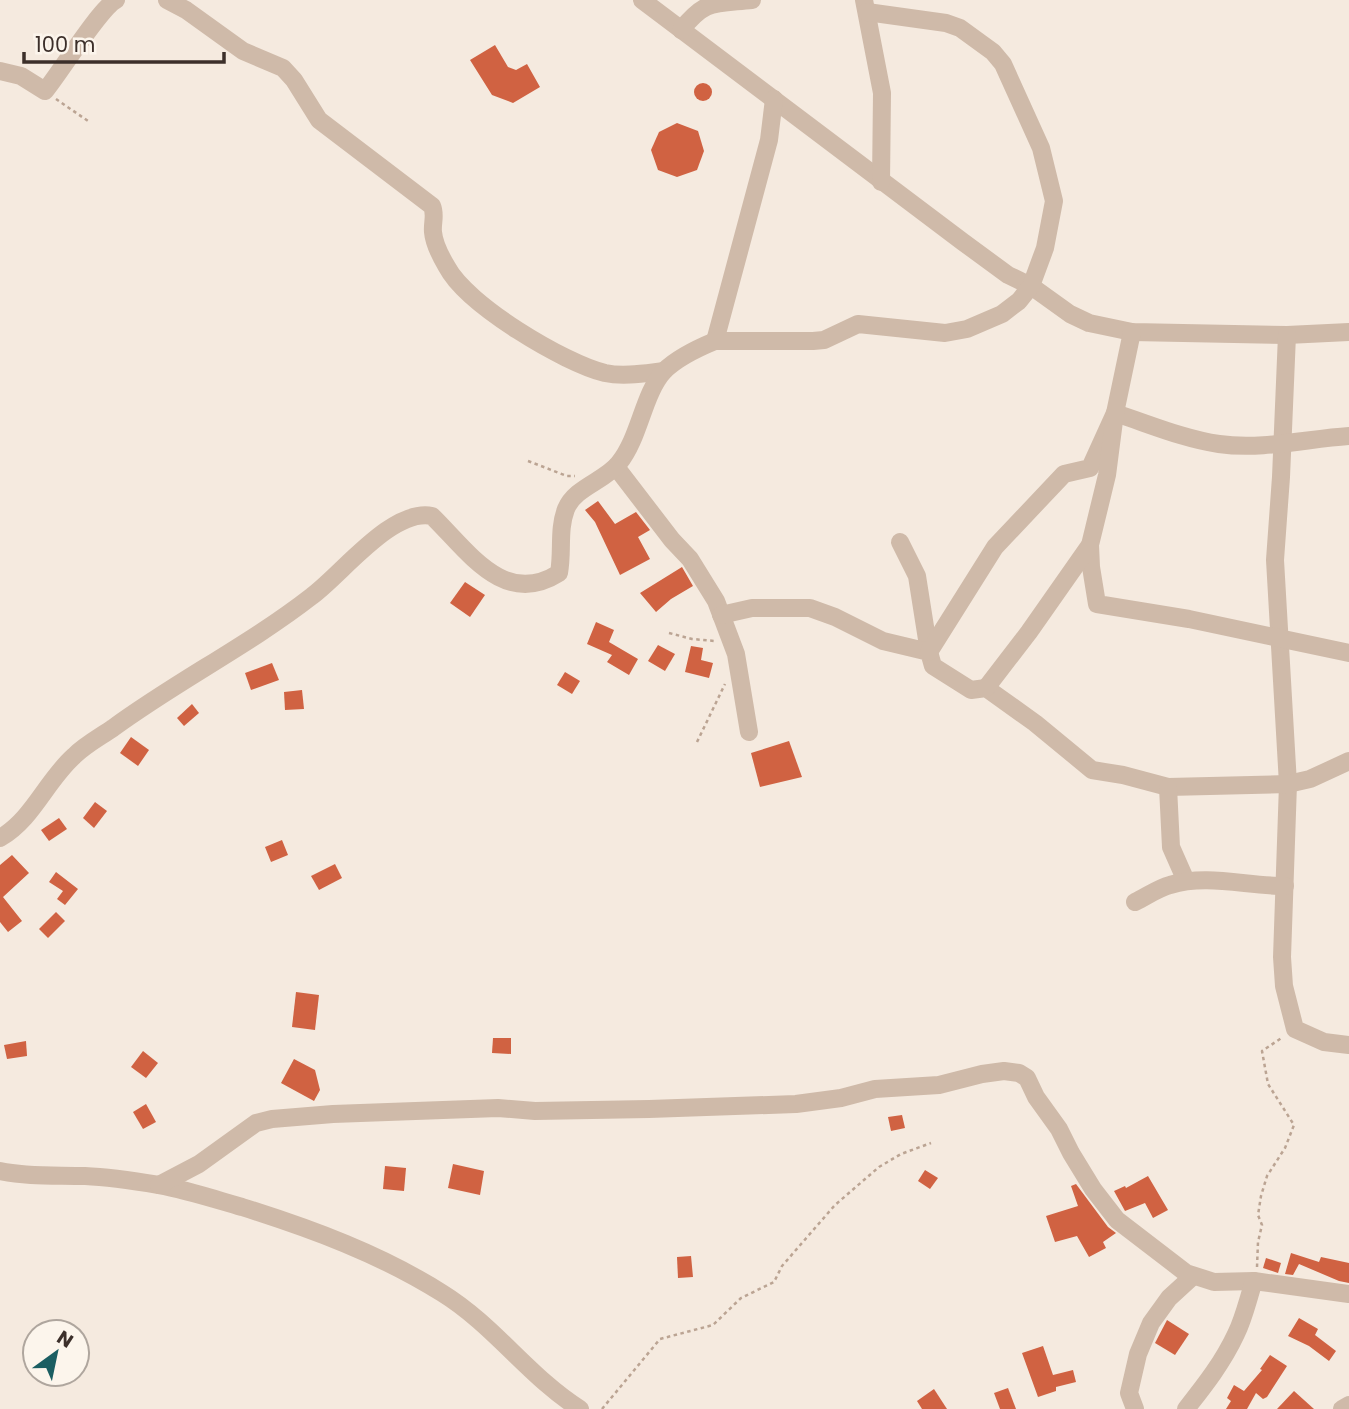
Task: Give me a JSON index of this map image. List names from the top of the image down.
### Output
{
  "scale_bar": "100 m",
  "north": "top right"
}
